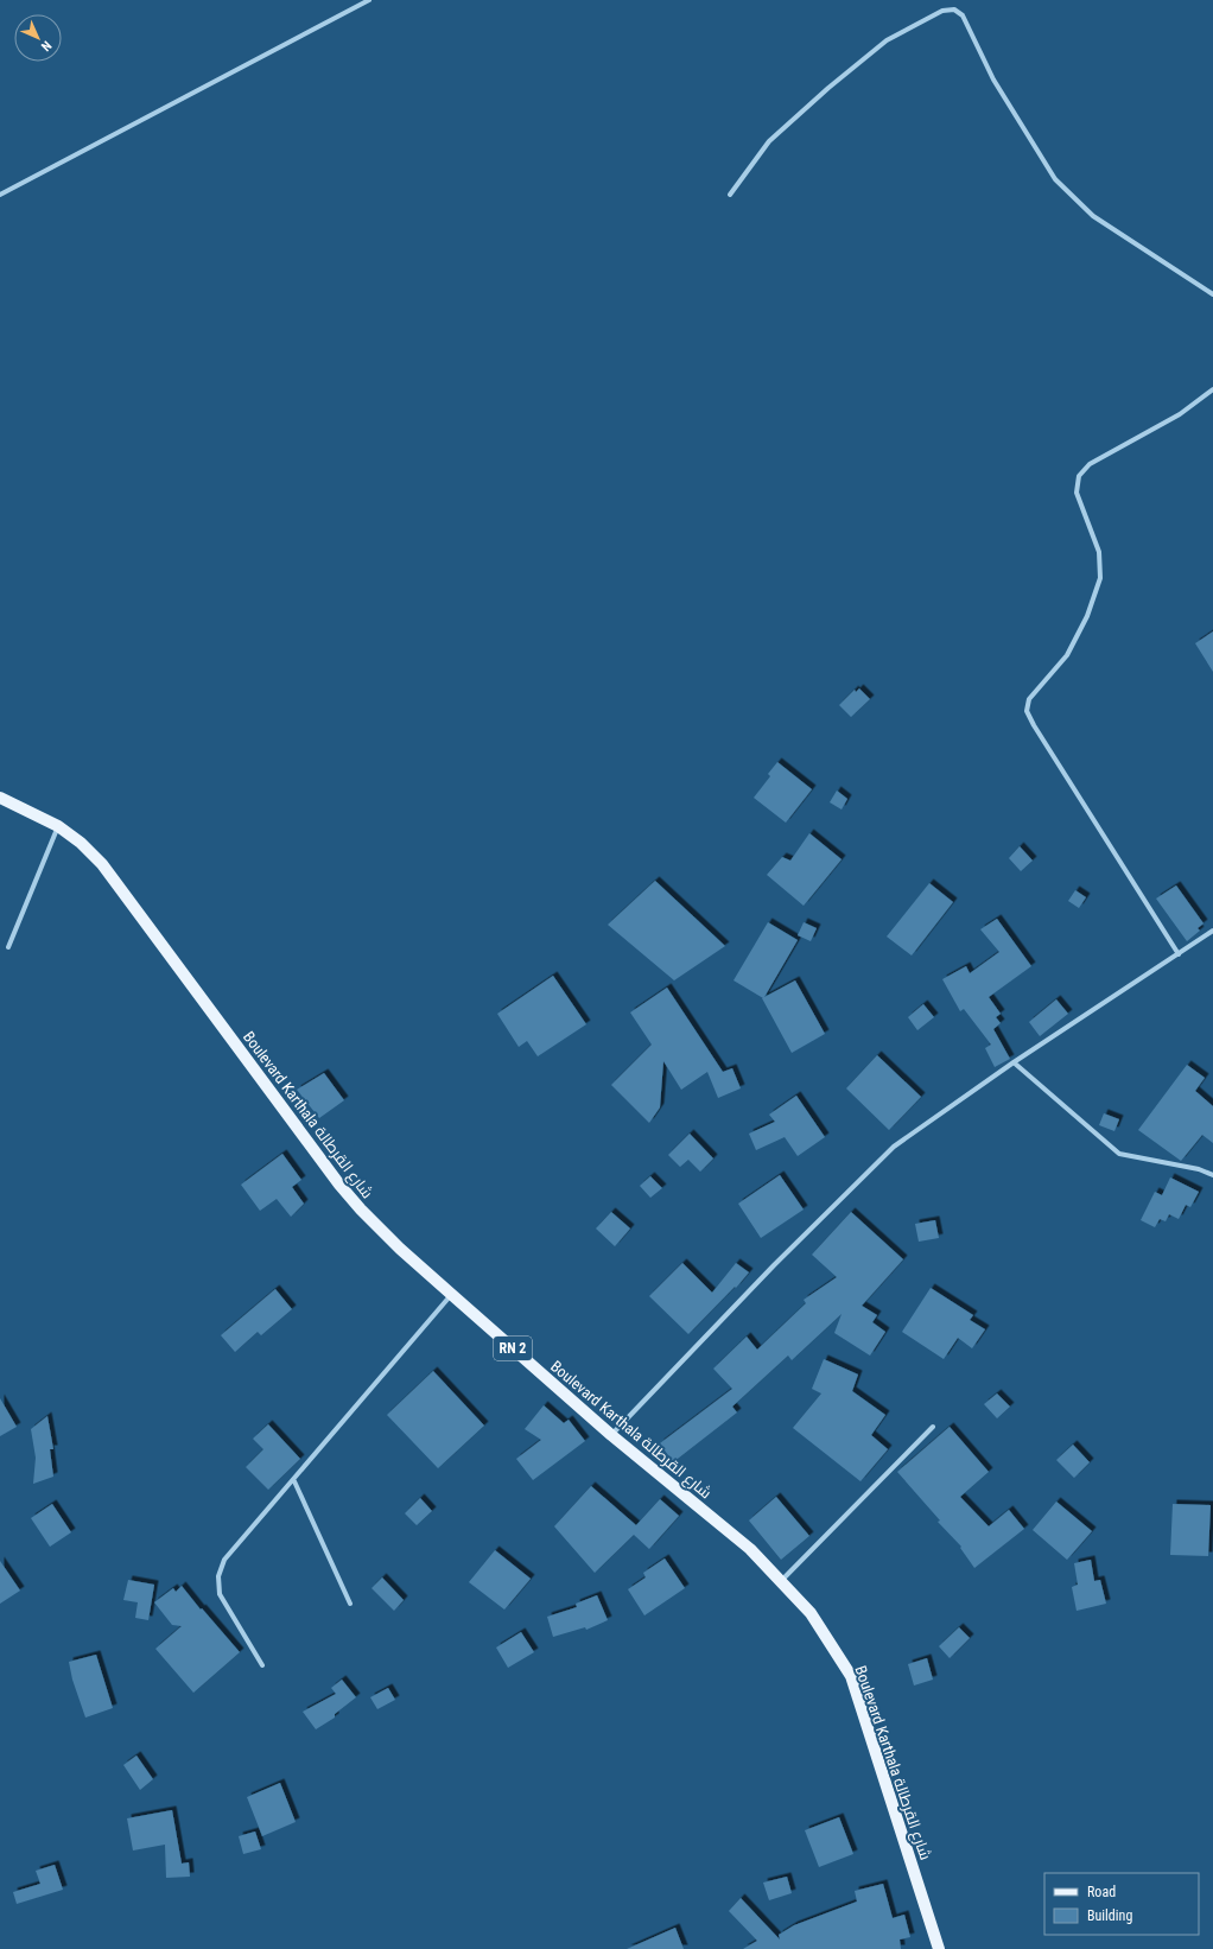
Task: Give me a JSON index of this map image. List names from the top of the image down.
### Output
{
  "streets": {
    "main road": ["Boulevard Karthala شارع القرطالة", "RN 2"]
  },
  "legend": ["Road", "Building"],
  "north": "bottom right"
}
